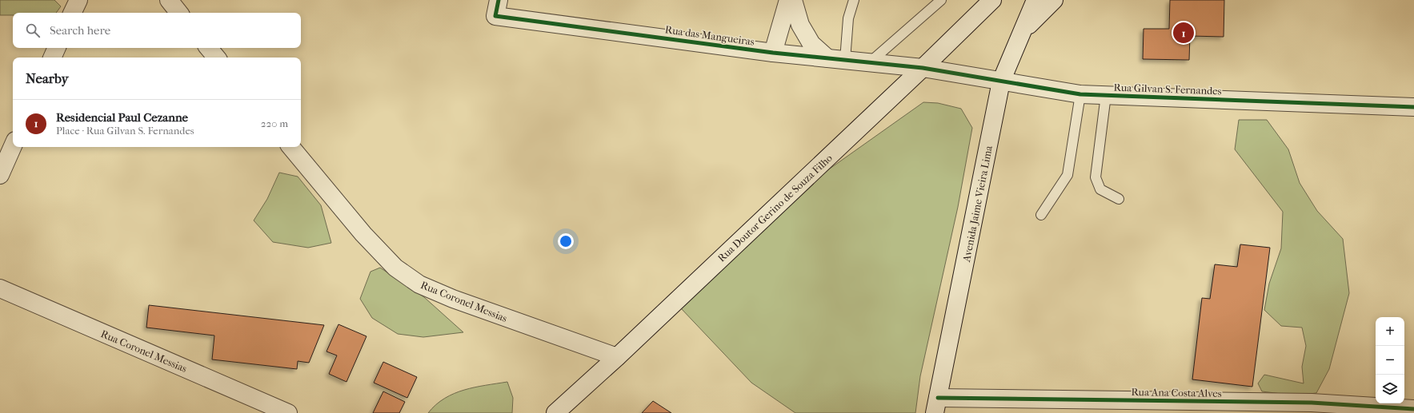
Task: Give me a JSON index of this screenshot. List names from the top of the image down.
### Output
{
  "streets": {
    "street": [
      "Rua das Mangueiras",
      "Rua Gilvan S. Fernandes",
      "Avenida Jaime Vieira Lima",
      "Rua Doutor Gerino de Souza Filho",
      "Rua Coronel Messias",
      "Rua Ana Costa Alves"
    ]
  },
  "crossings": [
    ["Rua das Mangueiras", "Rua Gilvan S. Fernandes"],
    ["Rua das Mangueiras", "Rua Doutor Gerino de Souza Filho"],
    ["Rua Gilvan S. Fernandes", "Avenida Jaime Vieira Lima"],
    ["Rua Gilvan S. Fernandes", "Rua Doutor Gerino de Souza Filho"],
    ["Avenida Jaime Vieira Lima", "Rua Ana Costa Alves"],
    ["Rua Doutor Gerino de Souza Filho", "Rua Coronel Messias"]
  ],
  "page": {
    "search": "Search here",
    "pins": "1",
    "heading": "Nearby",
    "list": [
      {
        "mark": "1",
        "name": "Residencial Paul Cezanne",
        "note": "Place · Rua Gilvan S. Fernandes",
        "value": "220 m"
      }
    ],
    "map_buttons": ["+", "−"]
  }
}
